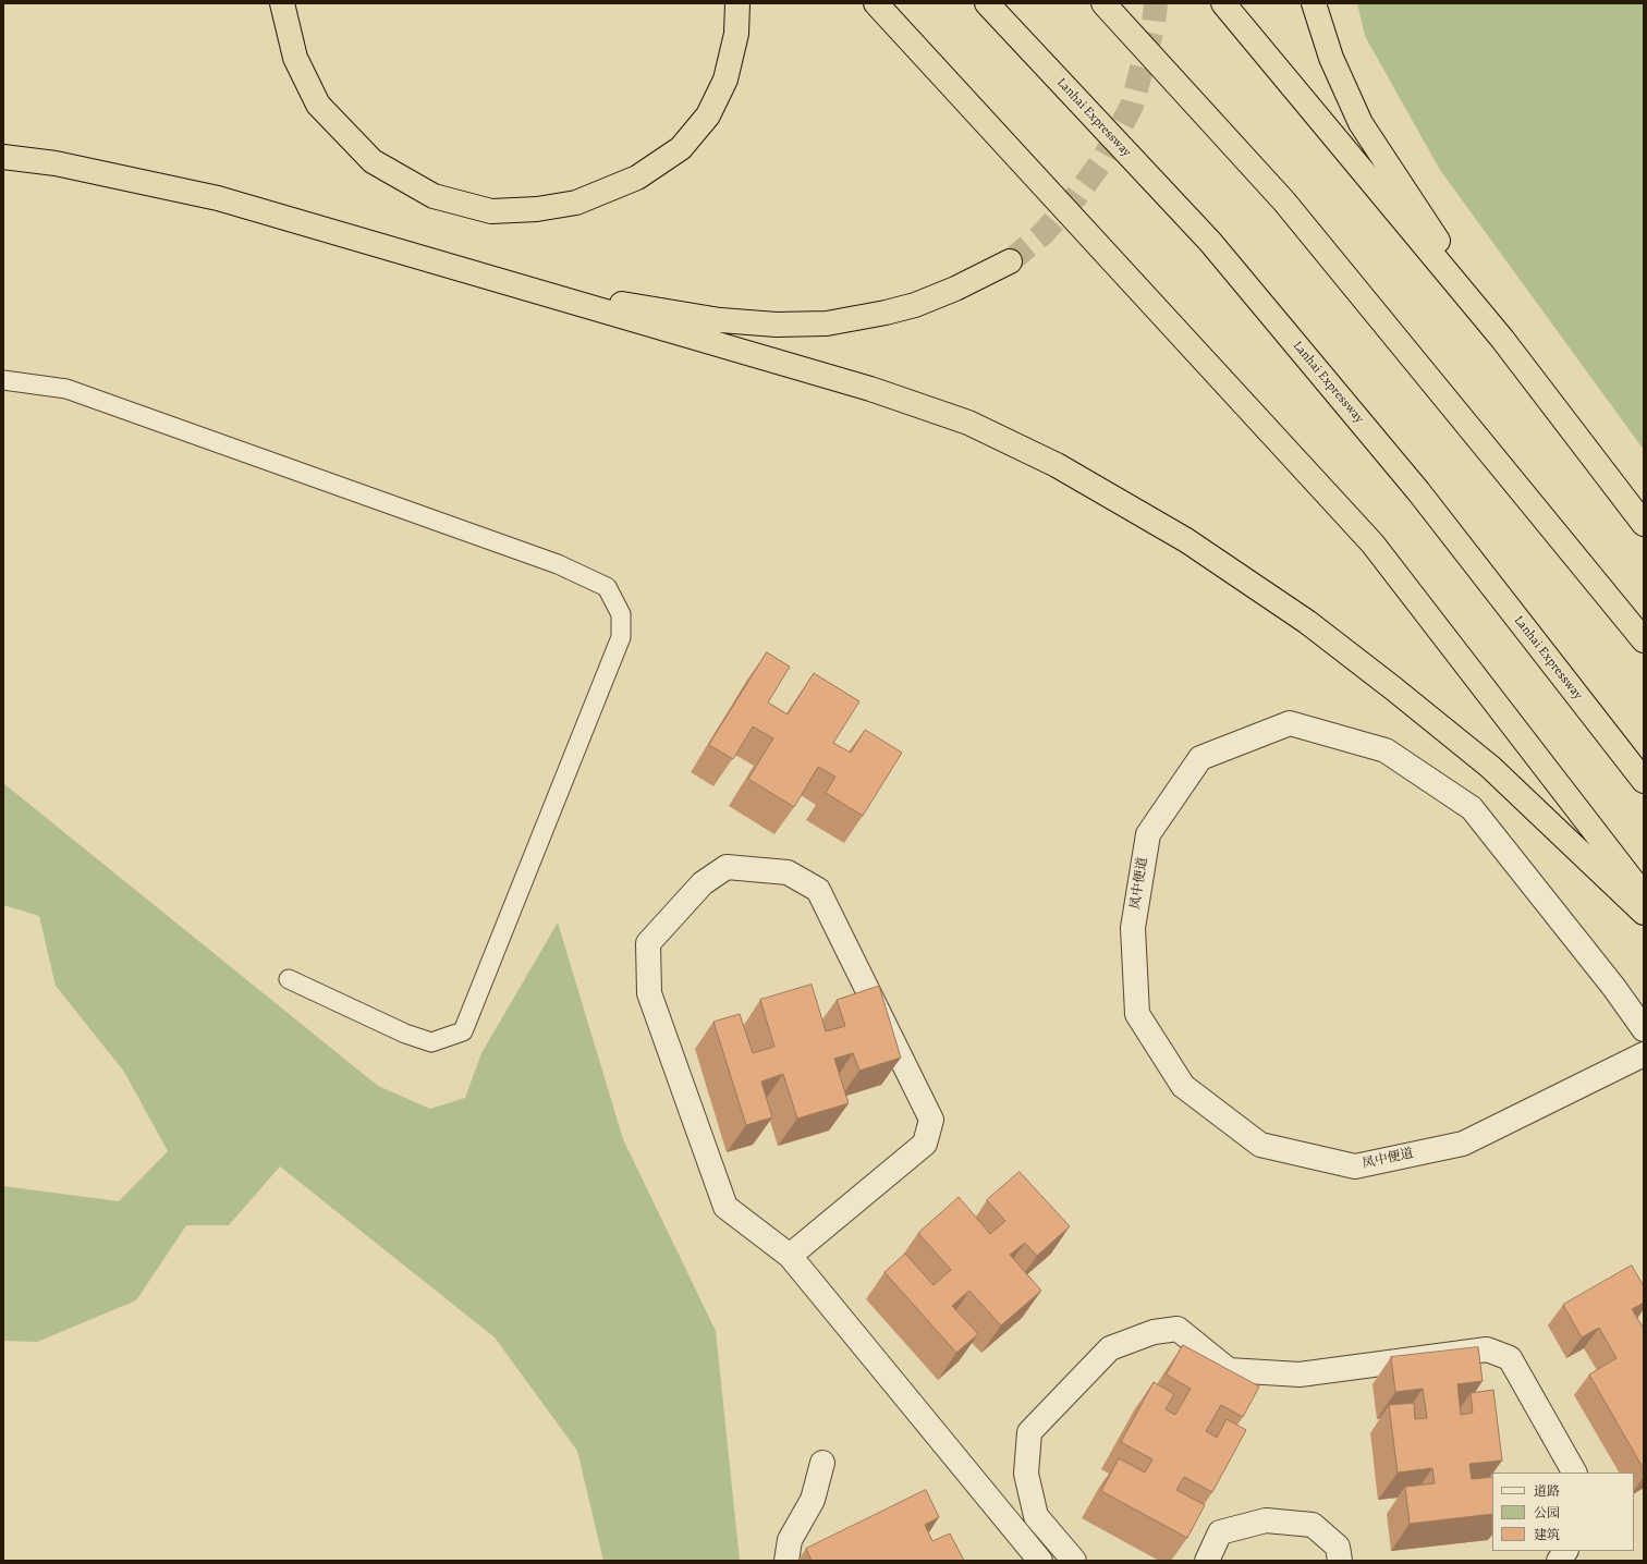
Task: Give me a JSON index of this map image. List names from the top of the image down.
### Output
{
  "streets": {
    "highway": ["Lanhai Expressway"],
    "street": ["凤中便道"]
  },
  "legend": ["道路", "公园", "建筑"]
}
